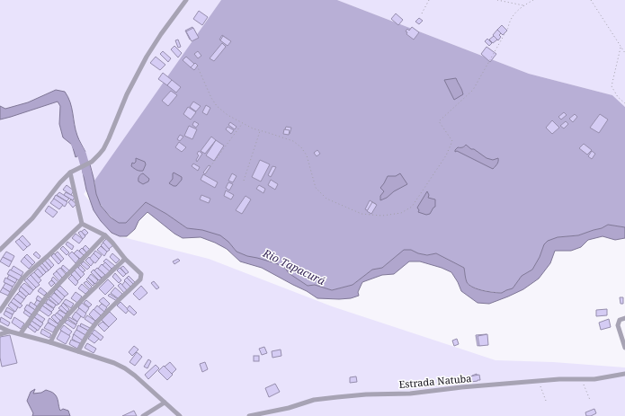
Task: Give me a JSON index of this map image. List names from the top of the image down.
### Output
{
  "streets": {
    "street": ["Estrada Natuba"]
  },
  "water": ["Rio Tapacurá"]
}
